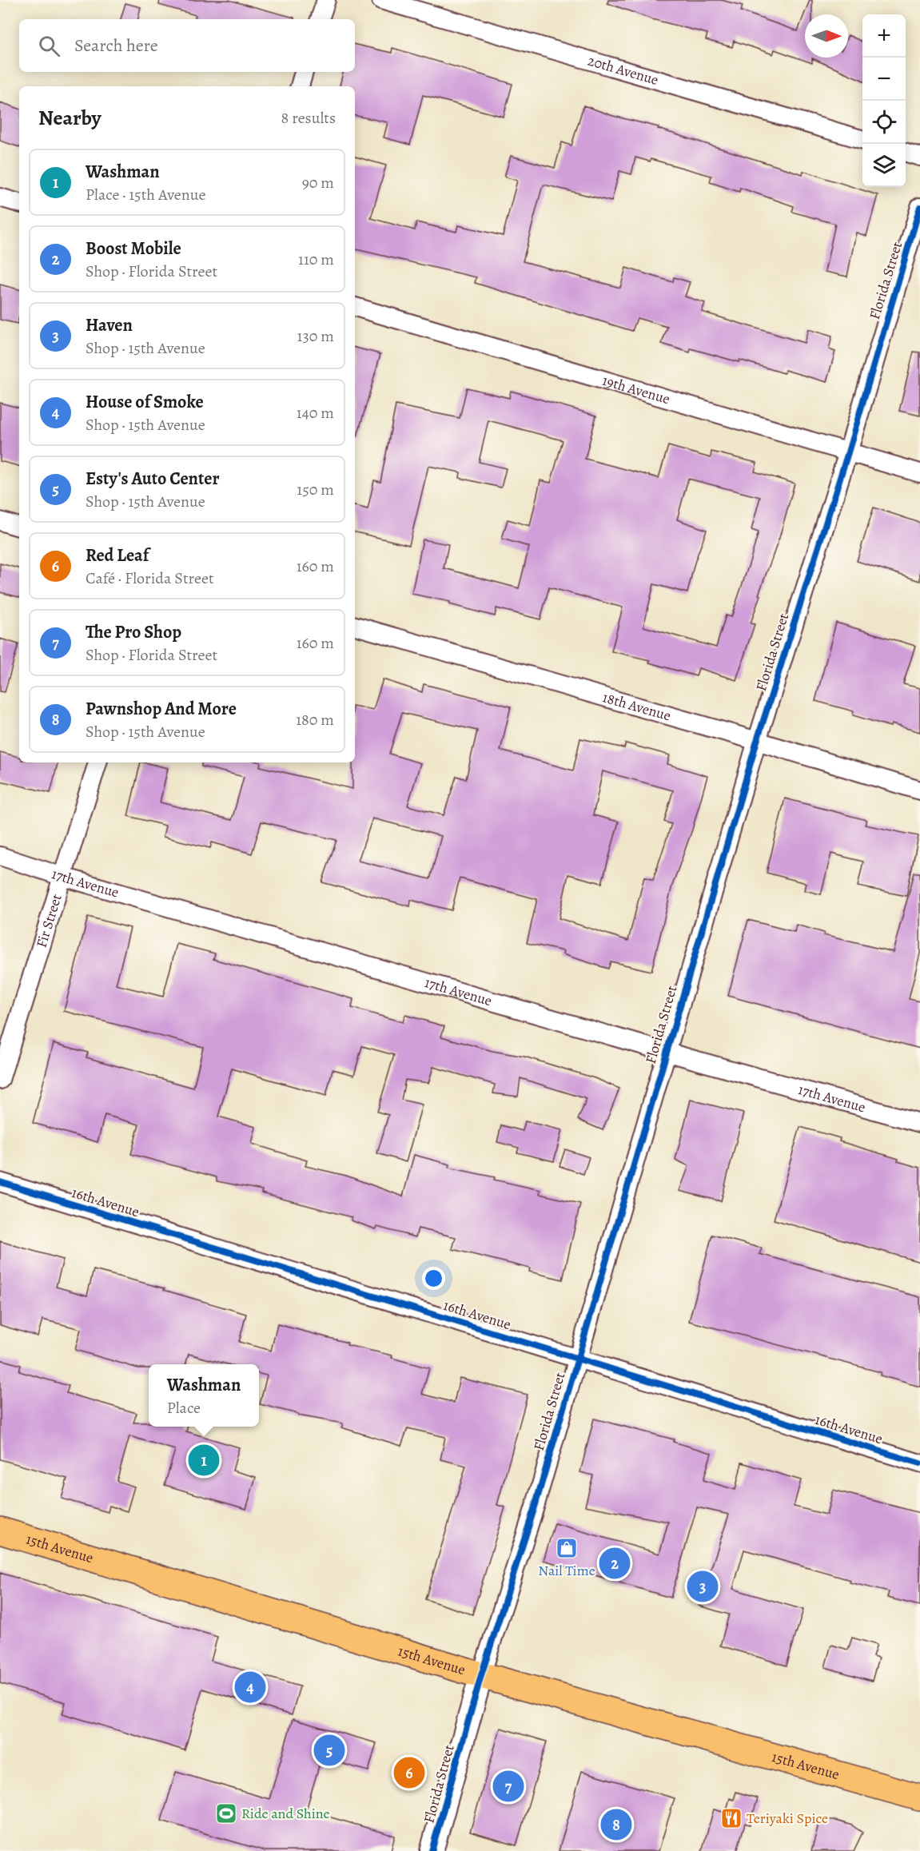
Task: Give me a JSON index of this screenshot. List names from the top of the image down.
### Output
{
  "streets": {
    "main road": ["15th Avenue"],
    "street": [
      "20th Avenue",
      "Florida Street",
      "19th Avenue",
      "18th Avenue",
      "17th Avenue",
      "Fir Street",
      "16th Avenue"
    ]
  },
  "crossings": [
    ["Florida Street", "19th Avenue"],
    ["Florida Street", "18th Avenue"],
    ["Florida Street", "17th Avenue"],
    ["Florida Street", "16th Avenue"],
    ["Florida Street", "15th Avenue"],
    ["17th Avenue", "Fir Street"]
  ],
  "places": {
    "shop": ["Nail Time"],
    "sports": ["Ride and Shine"],
    "restaurant": ["Teriyaki Spice"]
  },
  "north": "right",
  "page": {
    "map_buttons": ["+", "−"],
    "search": "Search here",
    "heading": ["Nearby", "8 results"],
    "list": [
      {
        "mark": "1",
        "name": "Washman",
        "note": "Place · 15th Avenue",
        "value": "90 m"
      },
      {
        "mark": "2",
        "name": "Boost Mobile",
        "note": "Shop · Florida Street",
        "value": "110 m"
      },
      {
        "mark": "3",
        "name": "Haven",
        "note": "Shop · 15th Avenue",
        "value": "130 m"
      },
      {
        "mark": "4",
        "name": "House of Smoke",
        "note": "Shop · 15th Avenue",
        "value": "140 m"
      },
      {
        "mark": "5",
        "name": "Esty's Auto Center",
        "note": "Shop · 15th Avenue",
        "value": "150 m"
      },
      {
        "mark": "6",
        "name": "Red Leaf",
        "note": "Café · Florida Street",
        "value": "160 m"
      },
      {
        "mark": "7",
        "name": "The Pro Shop",
        "note": "Shop · Florida Street",
        "value": "160 m"
      },
      {
        "mark": "8",
        "name": "Pawnshop And More",
        "note": "Shop · 15th Avenue",
        "value": "180 m"
      }
    ],
    "popup": ["Washman", "Place"],
    "pins": [
      "1",
      "2",
      "3",
      "4",
      "5",
      "6",
      "7",
      "8"
    ]
  }
}
